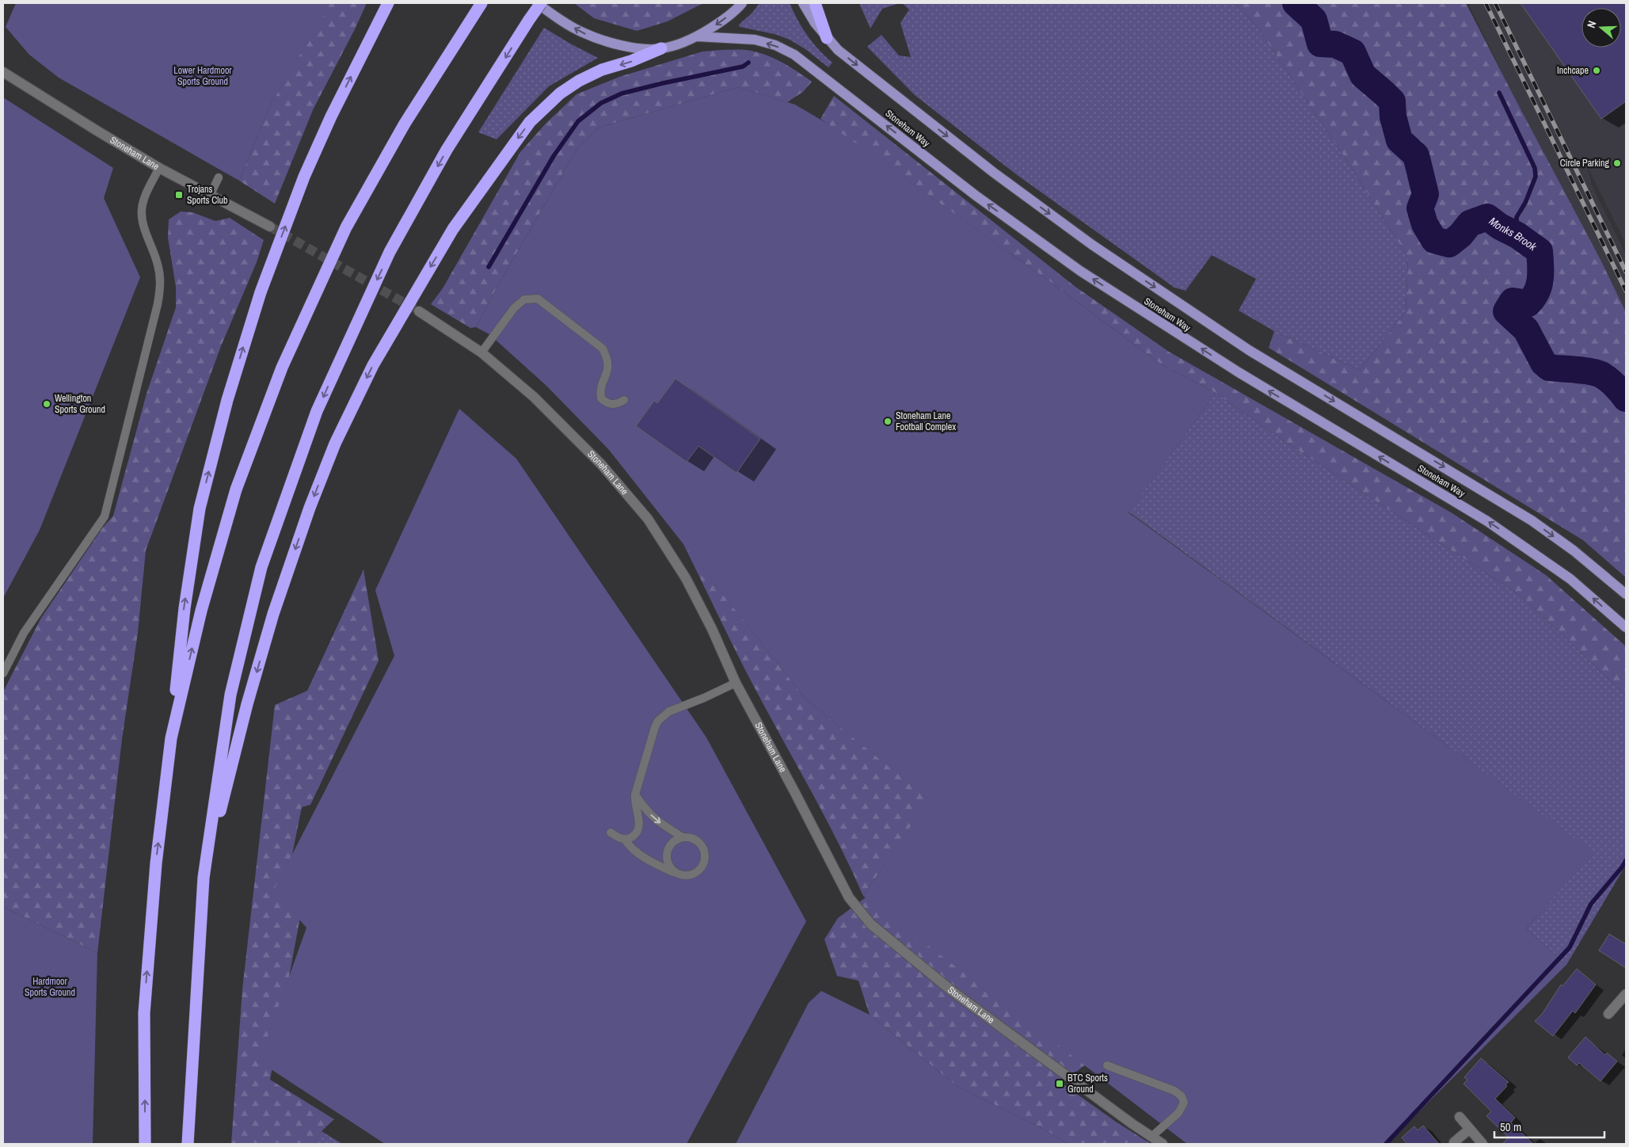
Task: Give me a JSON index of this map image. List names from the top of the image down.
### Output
{
  "streets": {
    "main road": ["Stoneham Way"],
    "street": ["Stoneham Lane"]
  },
  "water": ["Monks Brook"],
  "parks": ["Lower Hardmoor Sports Ground", "Hardmoor Sports Ground"],
  "places": {
    "other": [
      "Inchcape",
      "Circle Parking",
      "Wellington Sports Ground",
      "Stoneham Lane Football Complex"
    ],
    "transit": ["Trojans Sports Club", "BTC Sports Ground"]
  },
  "scale_bar": "50 m",
  "north": "left"
}
